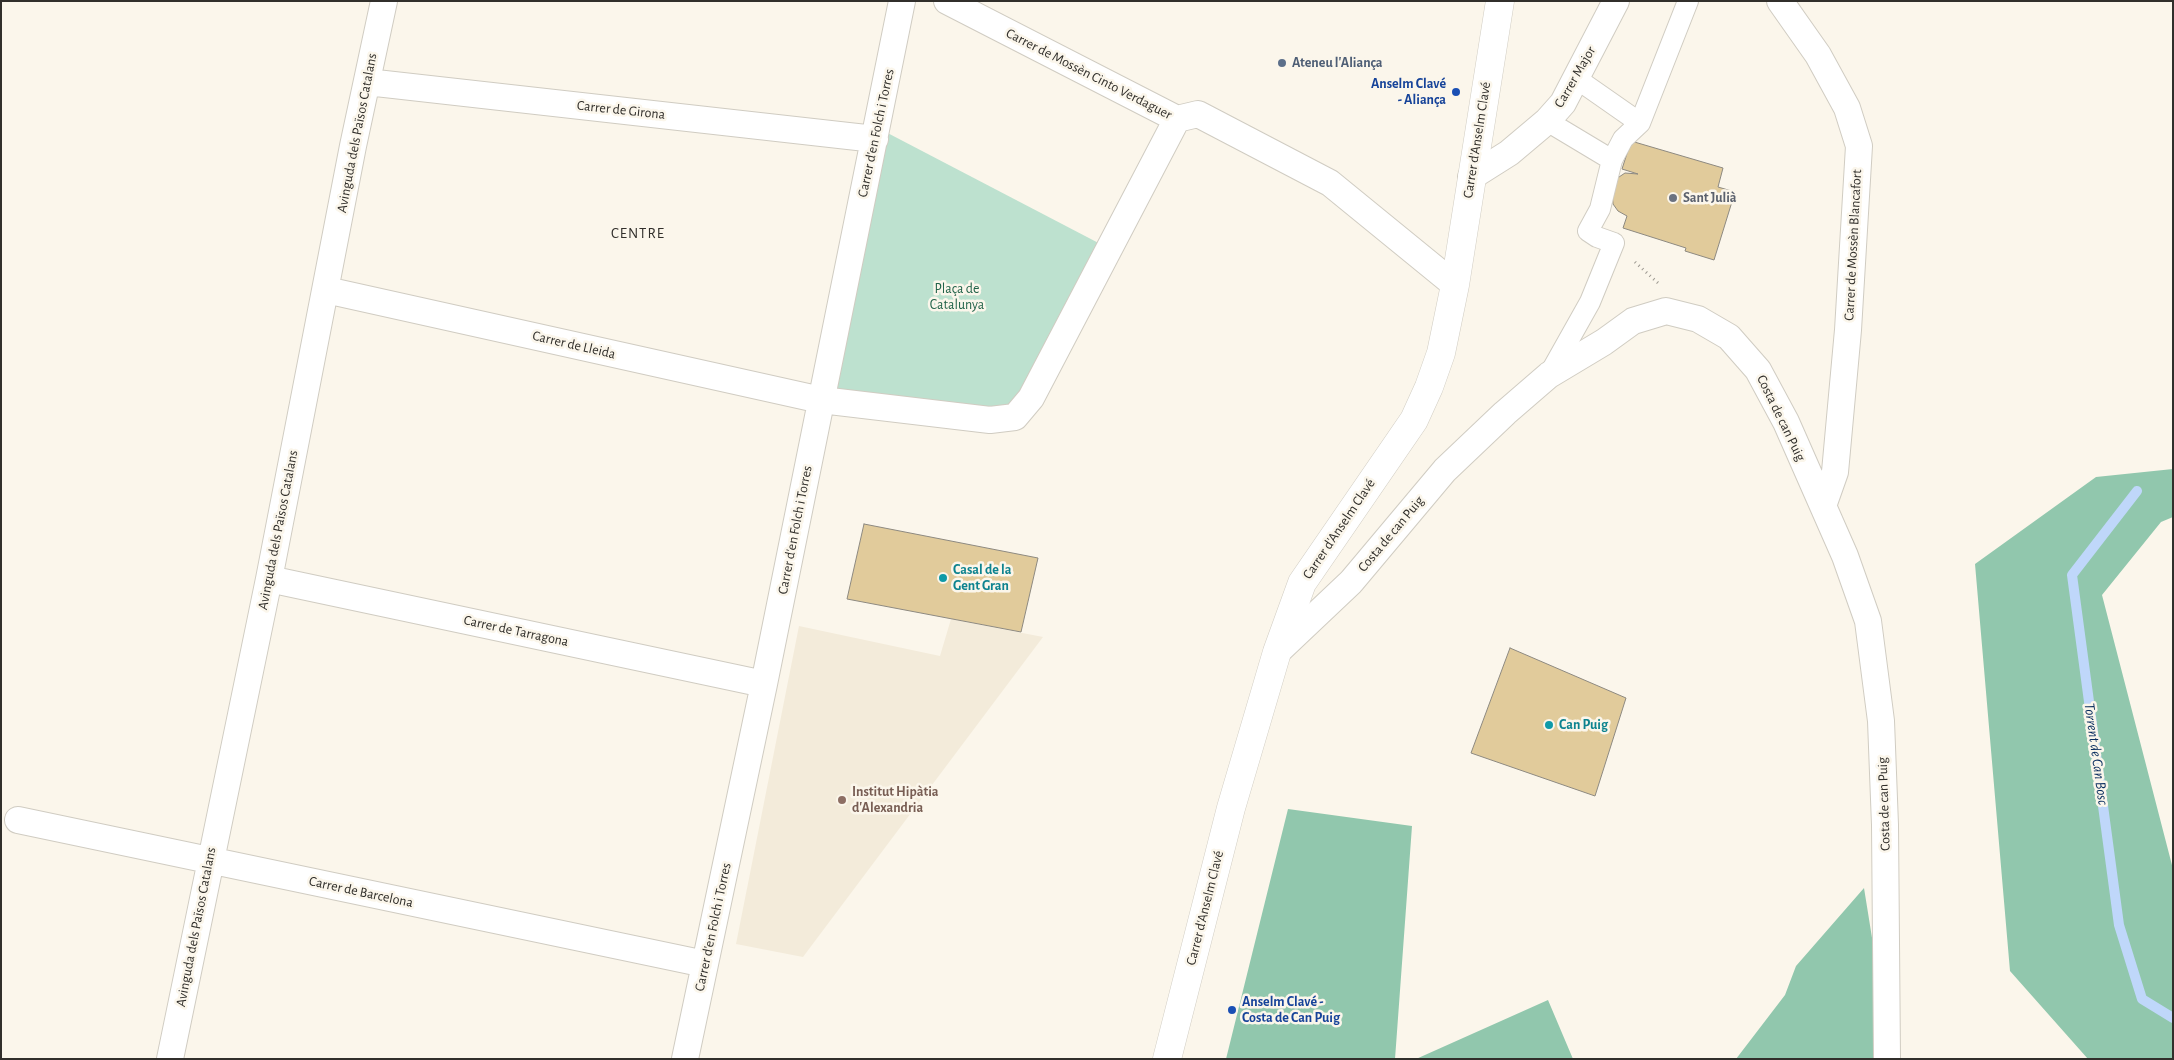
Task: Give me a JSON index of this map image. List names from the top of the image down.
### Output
{
  "streets": {
    "street": [
      "Carrer de Mossèn Cinto Verdaguer",
      "Carrer Major",
      "Carrer de Girona",
      "Avinguda dels Països Catalans",
      "Carrer d'en Folch i Torres",
      "Carrer d'Anselm Clavé",
      "Carrer de Mossèn Blancafort",
      "Carrer de Lleida",
      "Costa de can Puig",
      "Carrer de Tarragona",
      "Carrer de Barcelona"
    ]
  },
  "crossings": [
    ["Carrer de Mossèn Cinto Verdaguer", "Carrer d'Anselm Clavé"],
    ["Carrer Major", "Carrer d'Anselm Clavé"],
    ["Carrer de Girona", "Avinguda dels Països Catalans"],
    ["Carrer de Girona", "Carrer d'en Folch i Torres"],
    ["Avinguda dels Països Catalans", "Carrer de Lleida"],
    ["Avinguda dels Països Catalans", "Carrer de Tarragona"],
    ["Avinguda dels Països Catalans", "Carrer de Barcelona"],
    ["Carrer d'en Folch i Torres", "Carrer de Lleida"],
    ["Carrer d'en Folch i Torres", "Carrer de Tarragona"],
    ["Carrer d'en Folch i Torres", "Carrer de Barcelona"],
    ["Carrer d'Anselm Clavé", "Costa de can Puig"],
    ["Carrer de Mossèn Blancafort", "Costa de can Puig"]
  ],
  "districts": ["CENTRE"],
  "water": ["Torrent de Can Bosc"],
  "parks": ["Plaça de Catalunya"],
  "places": [
    "Ateneu l'Aliança",
    "Anselm Clavé - Aliança",
    "Sant Julià",
    "Casal de la Gent Gran",
    "Can Puig",
    "Institut Hipàtia d'Alexandria",
    "Anselm Clavé - Costa de Can Puig"
  ]
}
